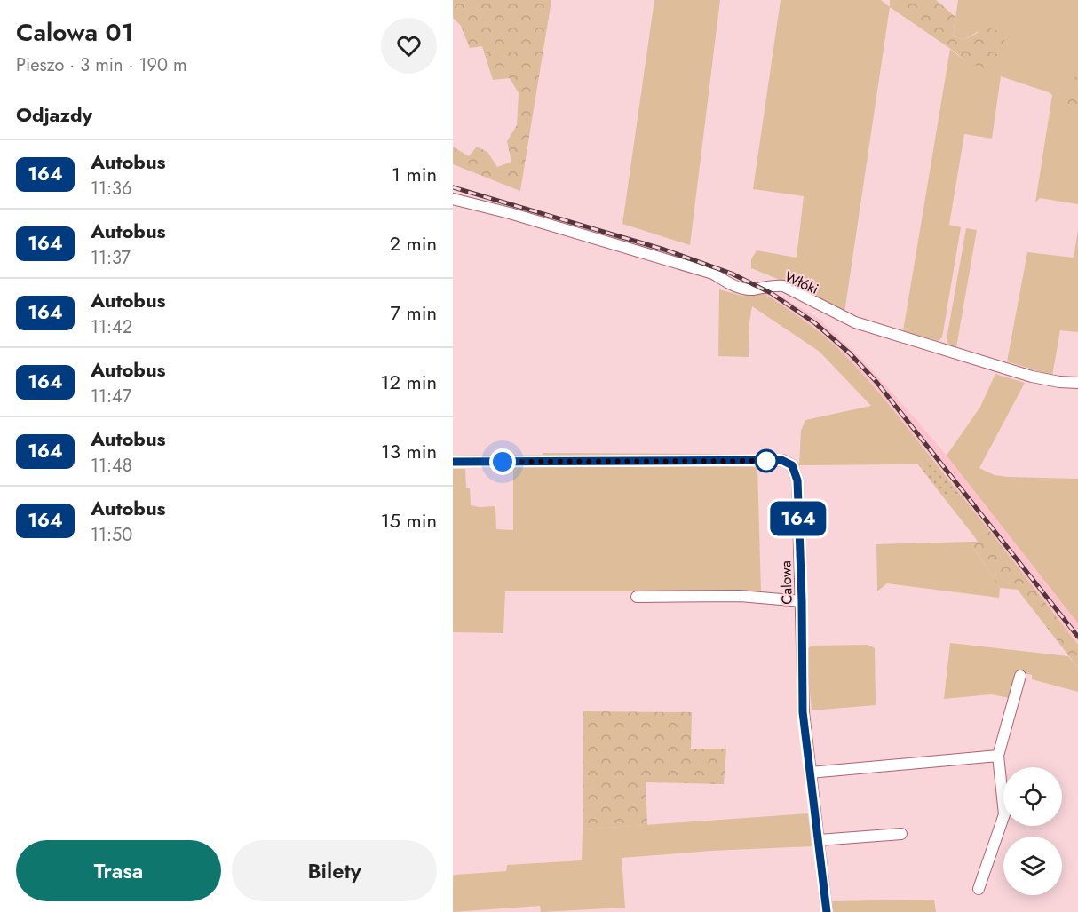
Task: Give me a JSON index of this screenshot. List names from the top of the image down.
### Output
{
  "streets": {
    "street": ["Włóki", "Calowa"]
  },
  "lines": ["bus line 164"],
  "page": {
    "heading": [
      ["Calowa 01", "Pieszo · 3 min · 190 m"],
      "Odjazdy"
    ],
    "on_map": "164",
    "list": [
      {
        "mark": "164",
        "name": "Autobus",
        "note": "11:36",
        "value": "1 min"
      },
      {
        "mark": "164",
        "name": "Autobus",
        "note": "11:37",
        "value": "2 min"
      },
      {
        "mark": "164",
        "name": "Autobus",
        "note": "11:42",
        "value": "7 min"
      },
      {
        "mark": "164",
        "name": "Autobus",
        "note": "11:47",
        "value": "12 min"
      },
      {
        "mark": "164",
        "name": "Autobus",
        "note": "11:48",
        "value": "13 min"
      },
      {
        "mark": "164",
        "name": "Autobus",
        "note": "11:50",
        "value": "15 min"
      }
    ],
    "buttons": ["Trasa", "Bilety"]
  }
}
